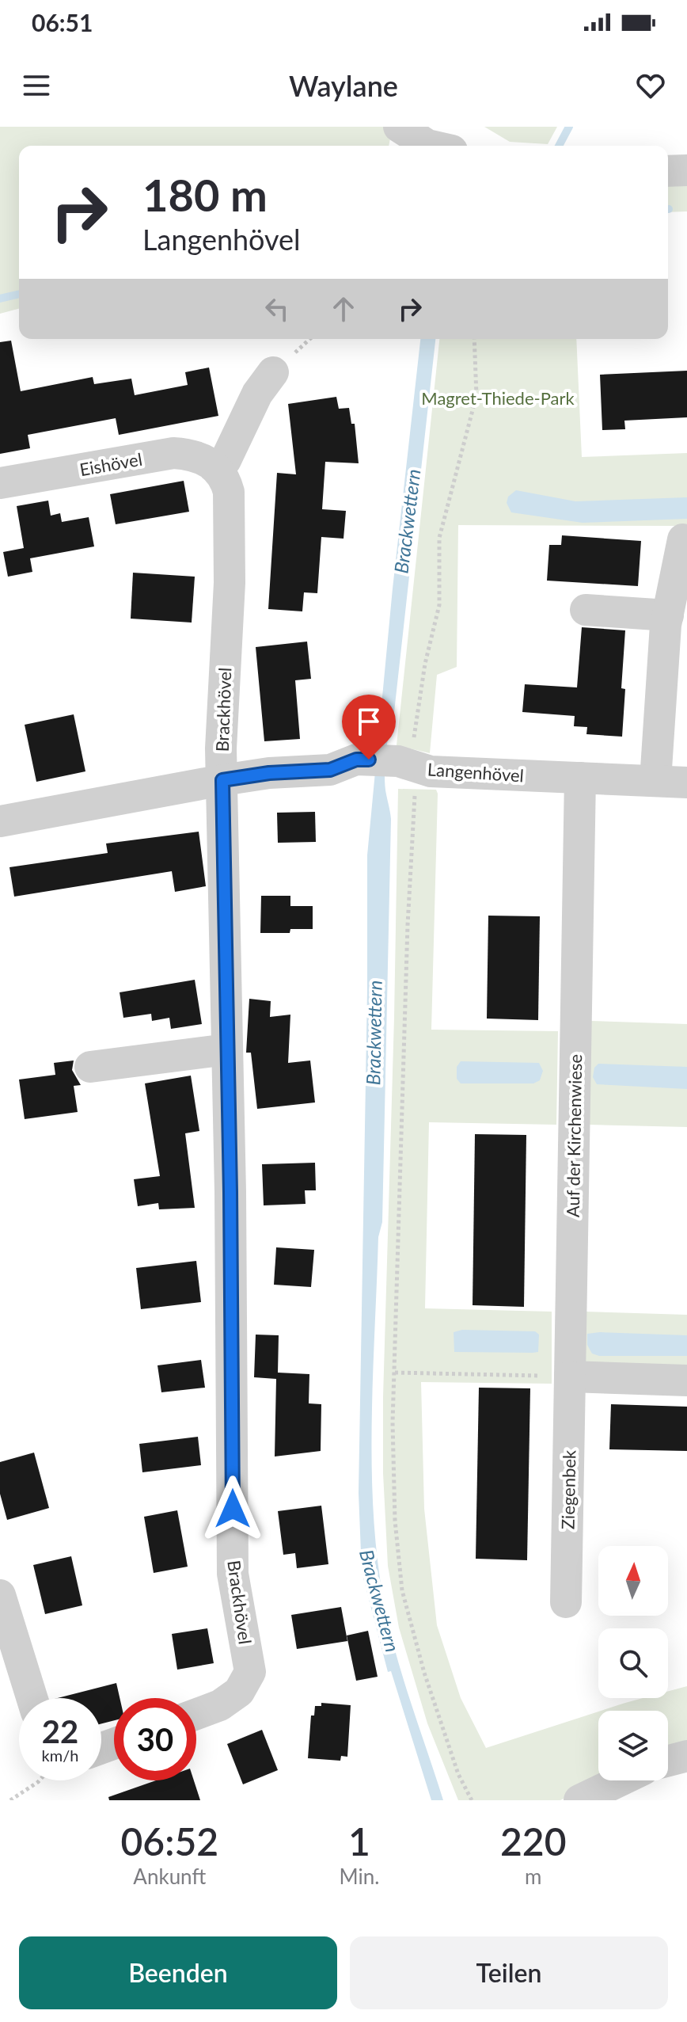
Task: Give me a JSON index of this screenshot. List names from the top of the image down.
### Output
{
  "streets": {
    "street": [
      "Eishövel",
      "Brackhövel",
      "Langenhövel",
      "Auf der Kirchenwiese",
      "Ziegenbek"
    ]
  },
  "crossings": [
    ["Eishövel", "Brackhövel"],
    ["Brackhövel", "Langenhövel"],
    ["Langenhövel", "Auf der Kirchenwiese"],
    ["Auf der Kirchenwiese", "Ziegenbek"]
  ],
  "water": ["Brackwettern"],
  "parks": ["Magret-Thiede-Park"],
  "north": "top",
  "page": {
    "status": "06:51",
    "header": "Waylane",
    "turn": ["180 m", "Langenhövel"],
    "speed": "22 km/h",
    "limit": "30",
    "eta": [
      "06:52",
      "Ankunft",
      "1",
      "Min.",
      "220",
      "m"
    ],
    "buttons": ["Beenden", "Teilen"]
  }
}
